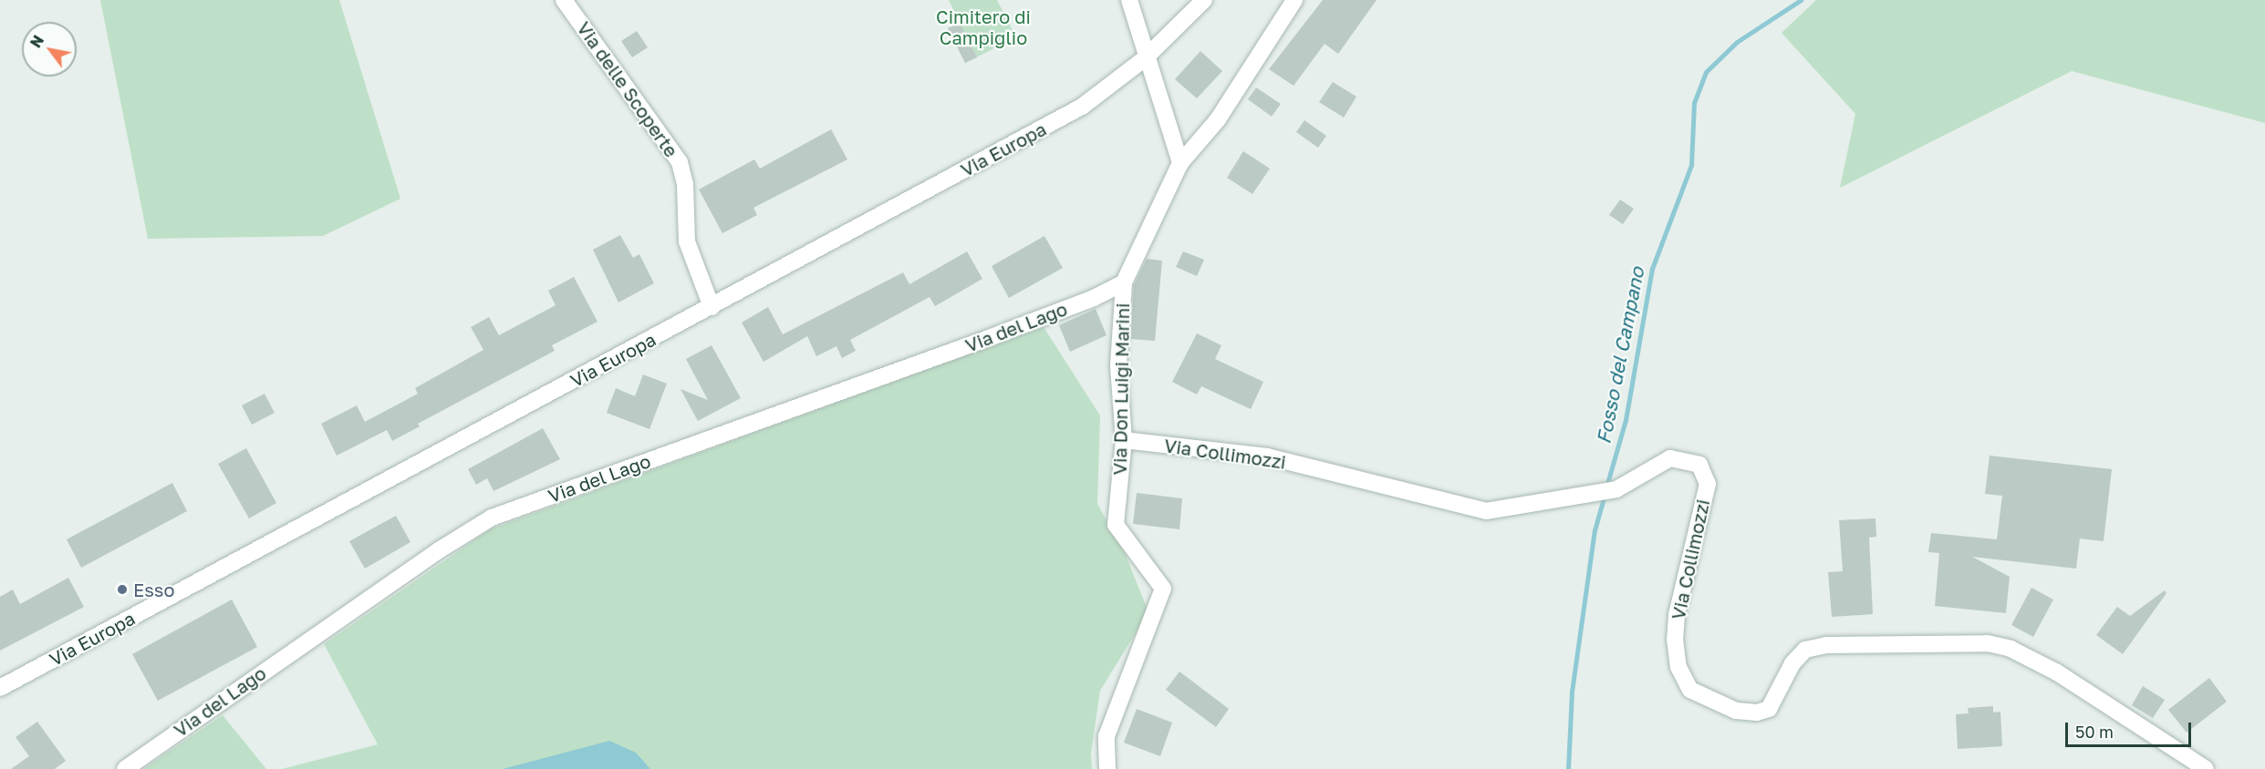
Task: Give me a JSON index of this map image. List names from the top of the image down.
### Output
{
  "streets": {
    "street": [
      "Via delle Scoperte",
      "Via Europa",
      "Via del Lago",
      "Via Don Luigi Marini",
      "Via Collimozzi"
    ]
  },
  "crossings": [
    ["Via delle Scoperte", "Via Europa"],
    ["Via del Lago", "Via Don Luigi Marini"],
    ["Via Don Luigi Marini", "Via Collimozzi"]
  ],
  "water": ["Fosso del Campano"],
  "parks": ["Cimitero di Campiglio"],
  "places": ["Esso"],
  "scale_bar": "50 m",
  "north": "top left"
}
